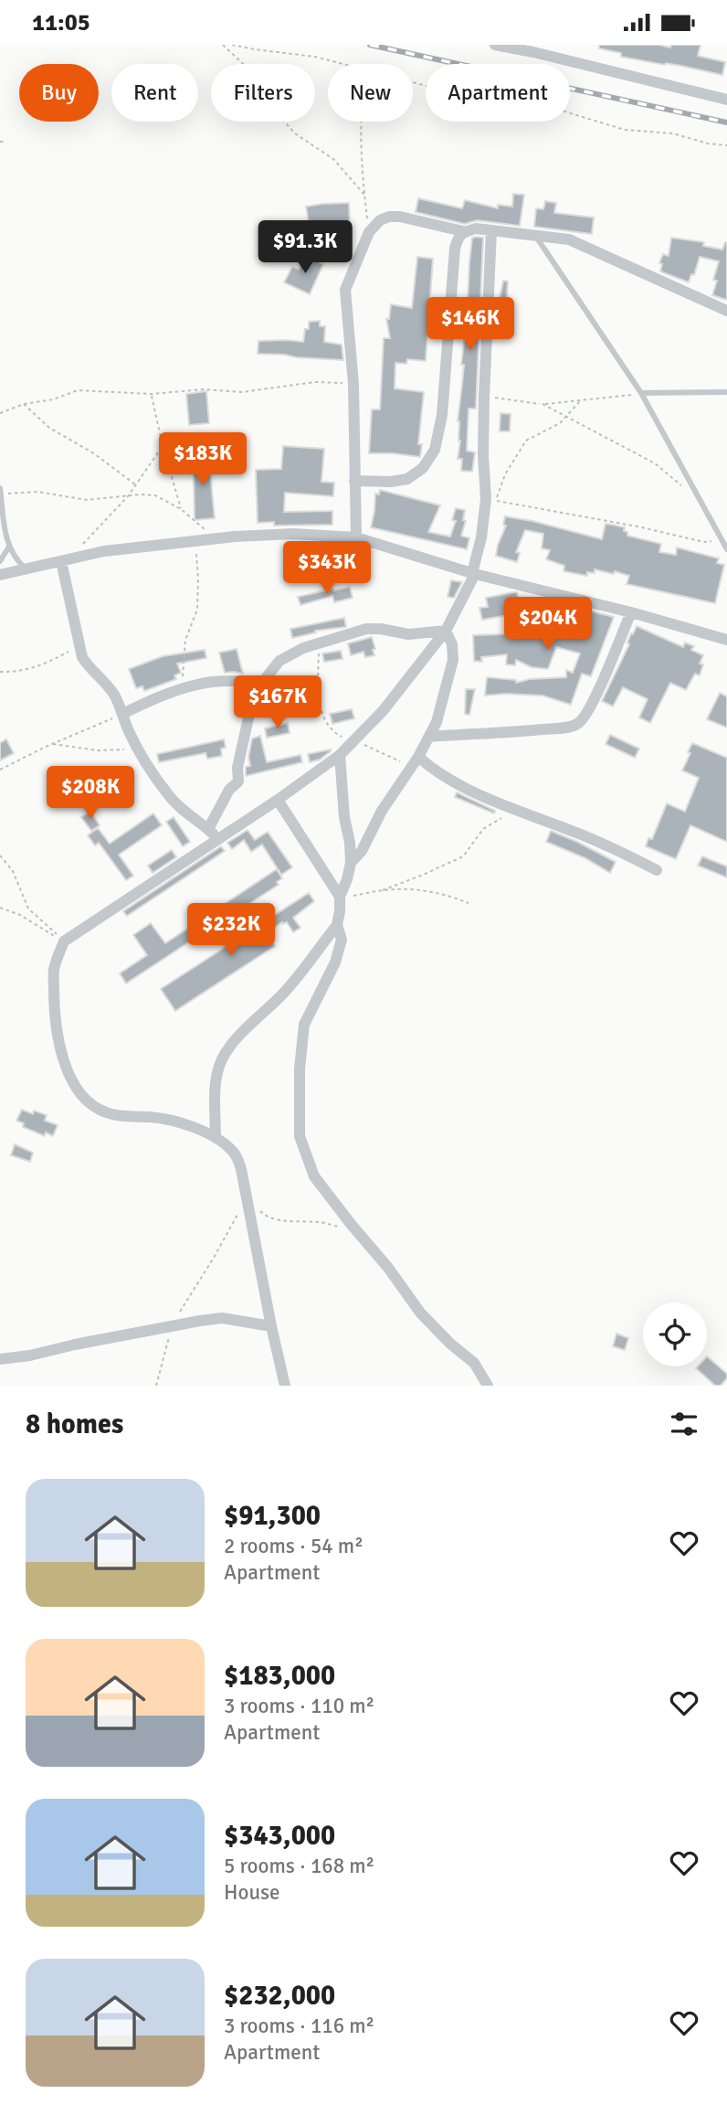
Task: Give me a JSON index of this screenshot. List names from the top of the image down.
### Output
{
  "page": {
    "status": "11:05",
    "chip": [
      "Buy",
      "Rent",
      "Filters",
      "New",
      "Apartment"
    ],
    "price": [
      "$91.3K",
      "$146K",
      "$183K",
      "$343K",
      "$204K",
      "$167K",
      "$208K",
      "$232K"
    ],
    "heading": "8 homes",
    "list": [
      {
        "name": "$91,300",
        "note": "2 rooms · 54 m² · Apartment"
      },
      {
        "name": "$183,000",
        "note": "3 rooms · 110 m² · Apartment"
      },
      {
        "name": "$343,000",
        "note": "5 rooms · 168 m² · House"
      },
      {
        "name": "$232,000",
        "note": "3 rooms · 116 m² · Apartment"
      }
    ]
  }
}
